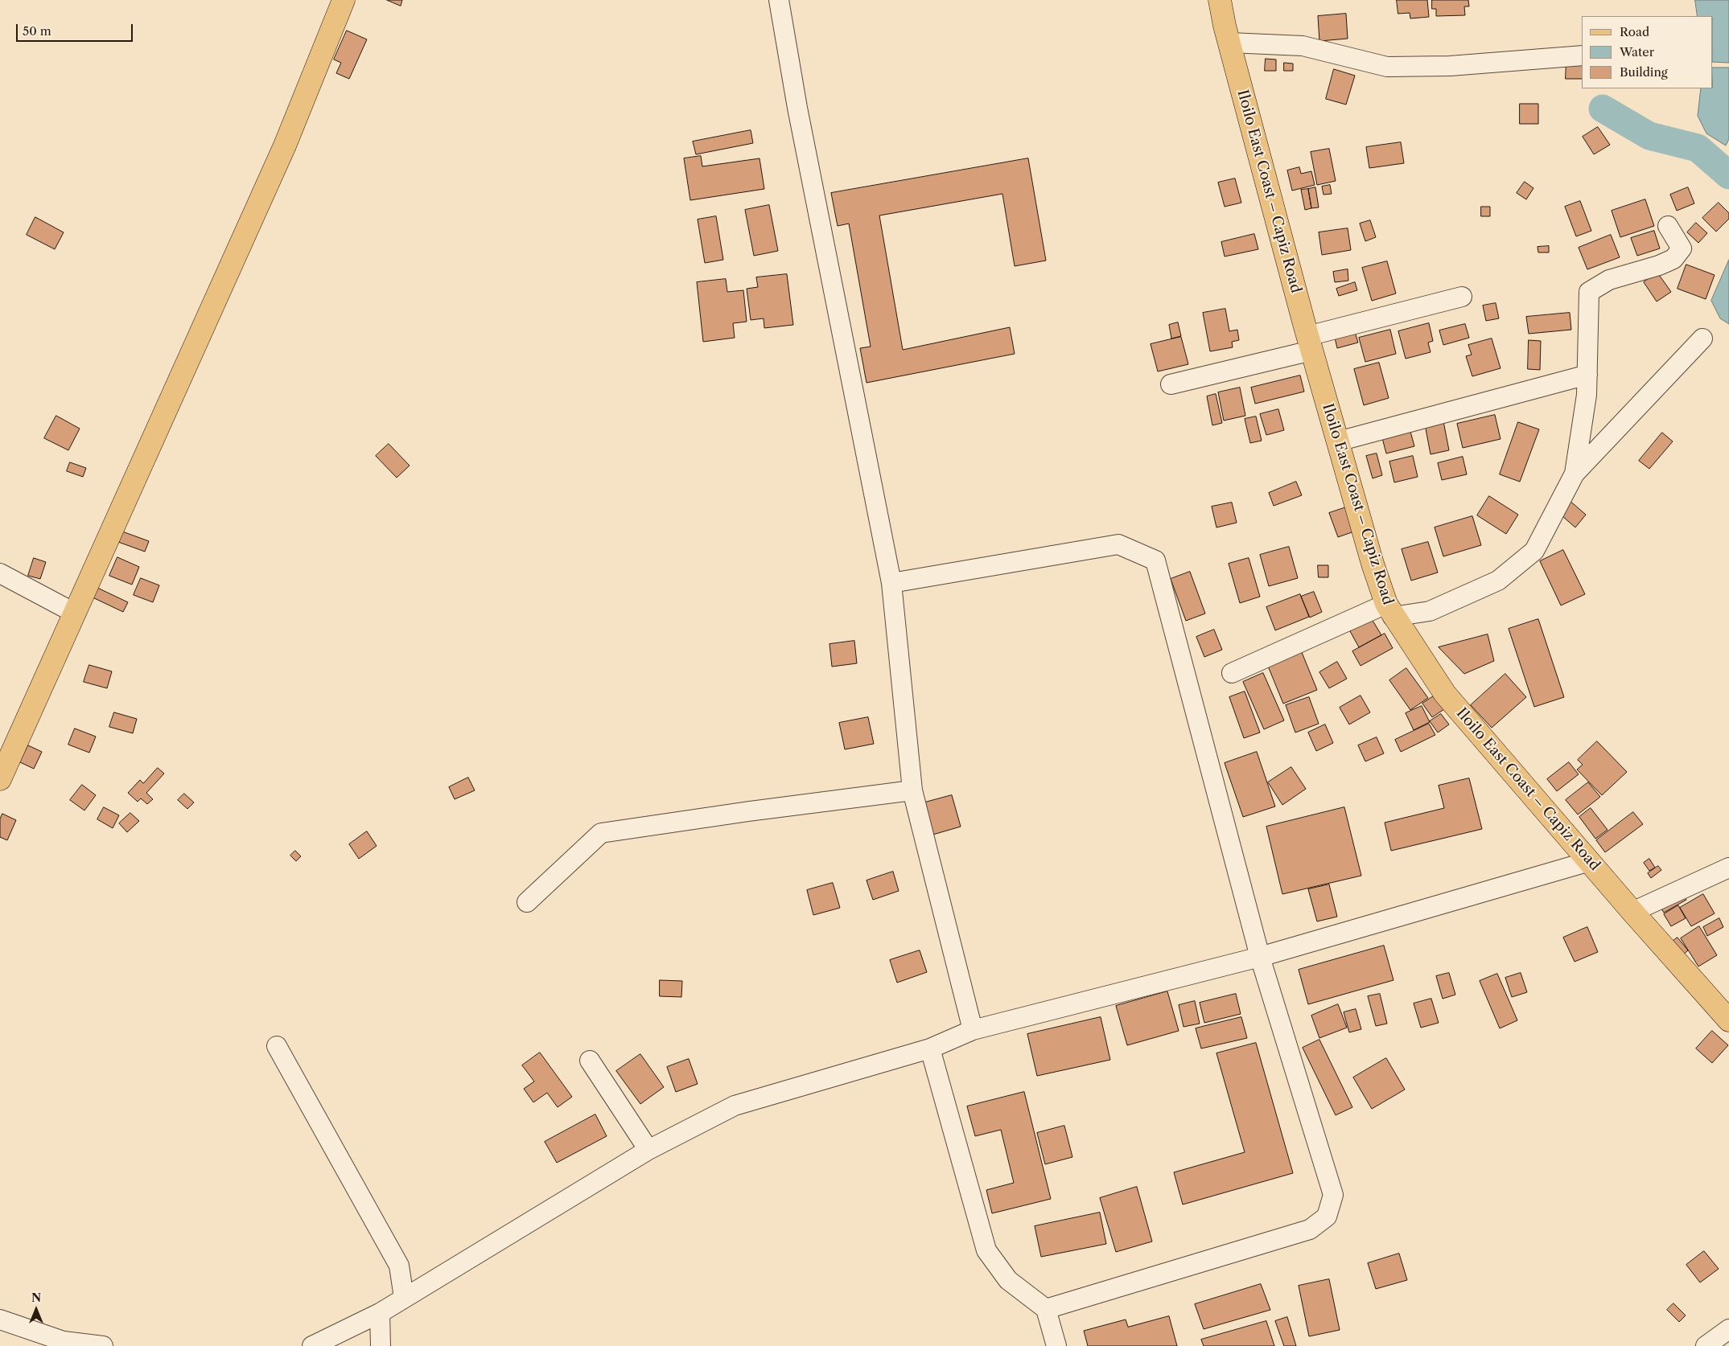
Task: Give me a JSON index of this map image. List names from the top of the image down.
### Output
{
  "streets": {
    "main road": ["Iloilo East Coast – Capiz Road"]
  },
  "legend": ["Road", "Water", "Building"],
  "scale_bar": "50 m",
  "north": "top"
}
